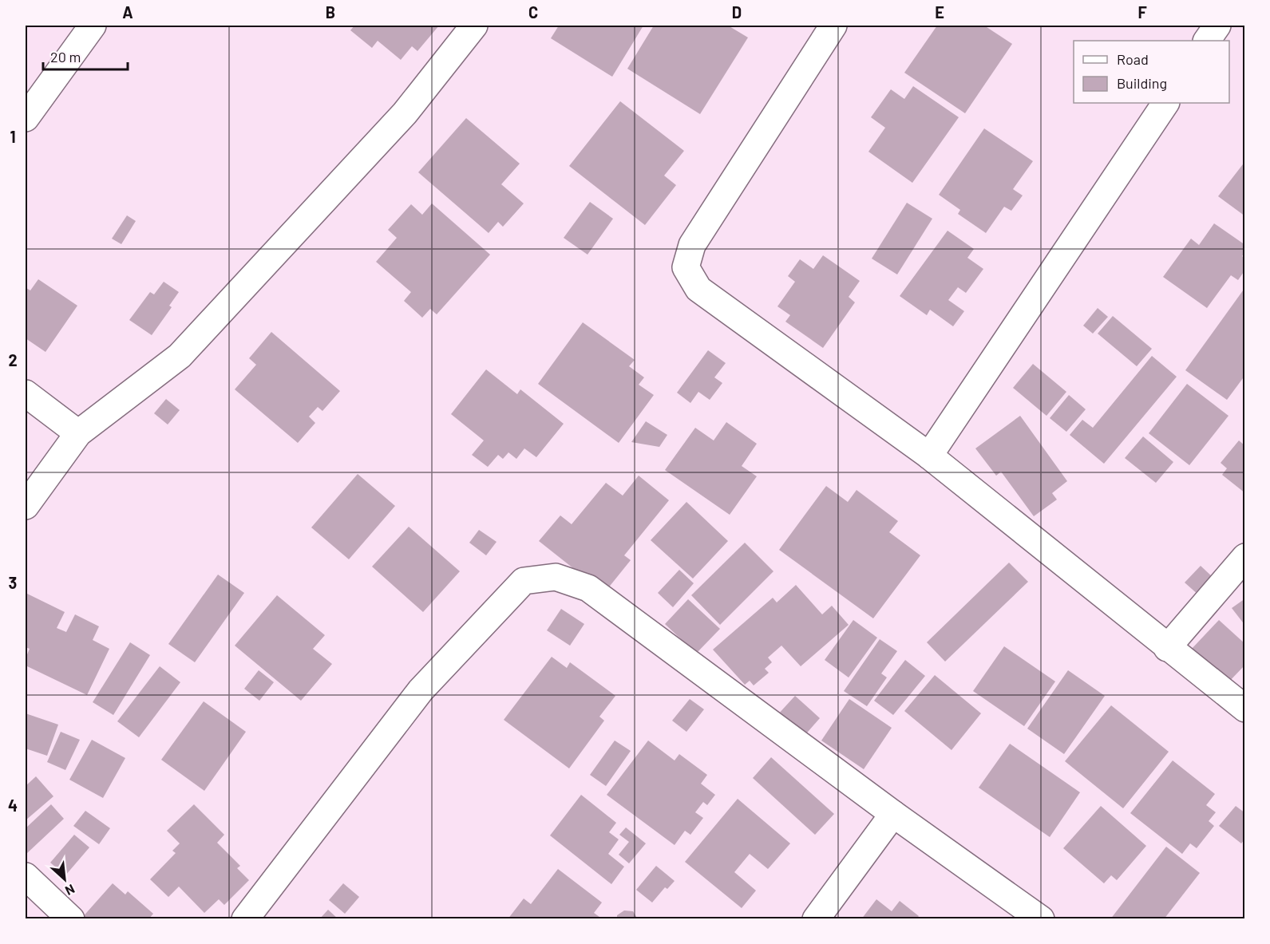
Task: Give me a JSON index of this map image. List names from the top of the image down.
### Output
{
  "legend": ["Road", "Building"],
  "scale_bar": "20 m",
  "north": "bottom right",
  "grid": {
    "columns": [
      "A",
      "B",
      "C",
      "D",
      "E",
      "F"
    ],
    "rows": [
      "1",
      "2",
      "3",
      "4"
    ]
  }
}
